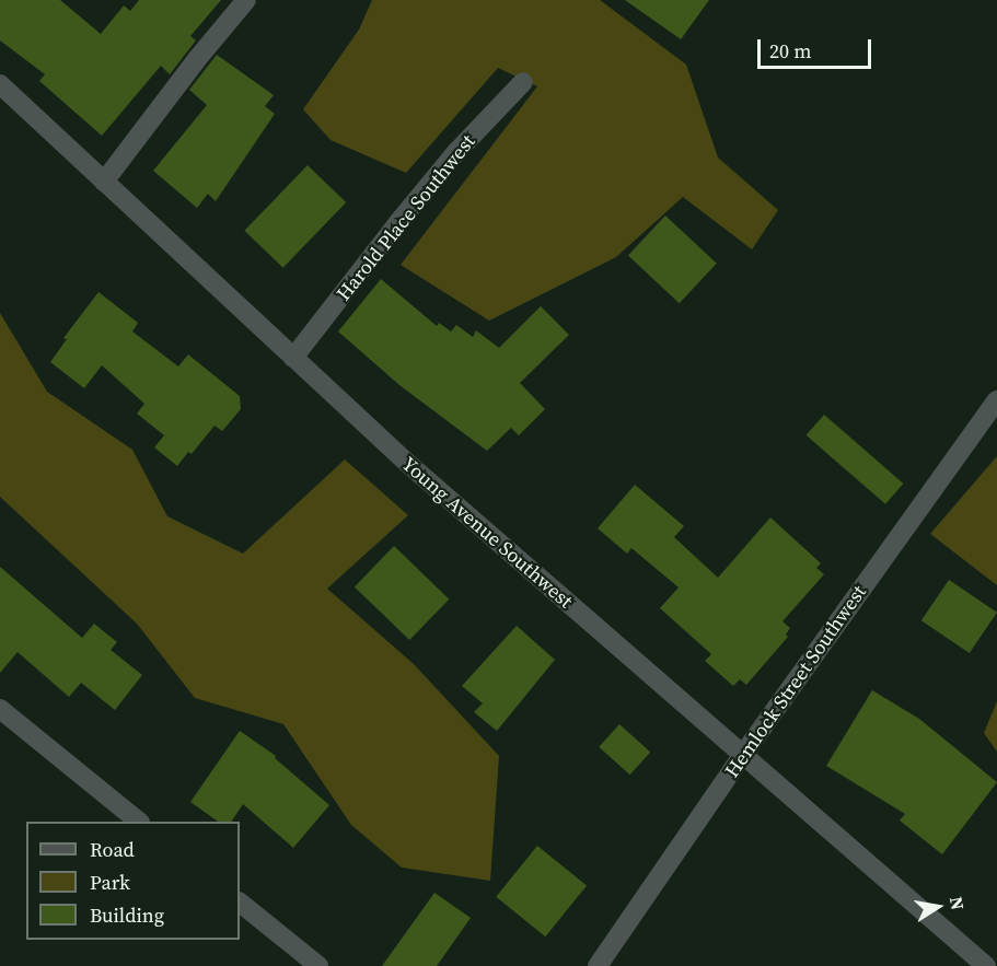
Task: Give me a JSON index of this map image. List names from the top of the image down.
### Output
{
  "streets": {
    "street": ["Harold Place Southwest", "Young Avenue Southwest", "Hemlock Street Southwest"]
  },
  "crossings": [
    ["Harold Place Southwest", "Young Avenue Southwest"],
    ["Young Avenue Southwest", "Hemlock Street Southwest"]
  ],
  "legend": ["Road", "Park", "Building"],
  "scale_bar": "20 m",
  "north": "right"
}
